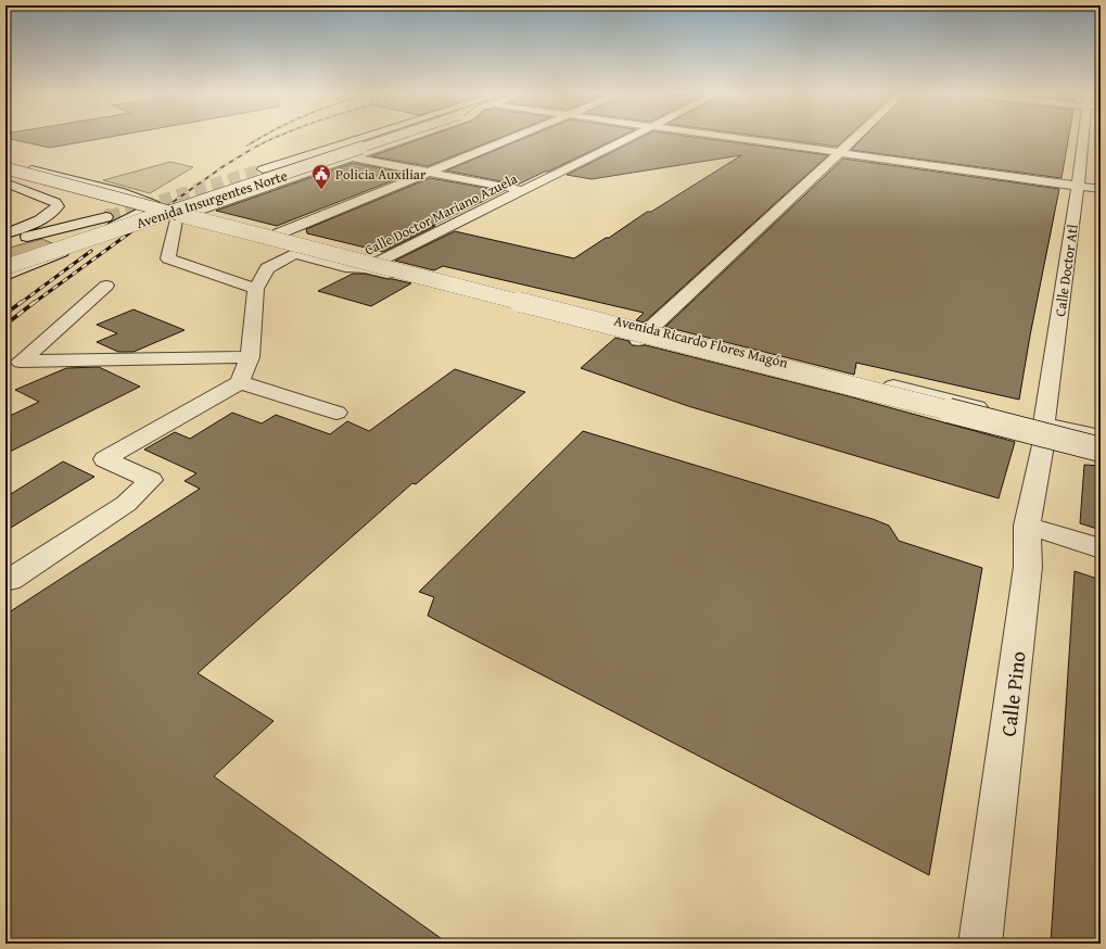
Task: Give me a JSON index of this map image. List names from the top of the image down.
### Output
{
  "streets": {
    "street": [
      "Avenida Insurgentes Norte",
      "Calle Doctor Mariano Azuela",
      "Calle Doctor Atl",
      "Avenida Ricardo Flores Magón",
      "Calle Pino"
    ]
  },
  "crossings": [
    ["Avenida Insurgentes Norte", "Avenida Ricardo Flores Magón"],
    ["Calle Doctor Mariano Azuela", "Avenida Ricardo Flores Magón"],
    ["Calle Doctor Atl", "Avenida Ricardo Flores Magón"],
    ["Calle Doctor Atl", "Calle Pino"],
    ["Avenida Ricardo Flores Magón", "Calle Pino"]
  ],
  "places": {
    "public building": ["Policia Auxiliar"]
  }
}
